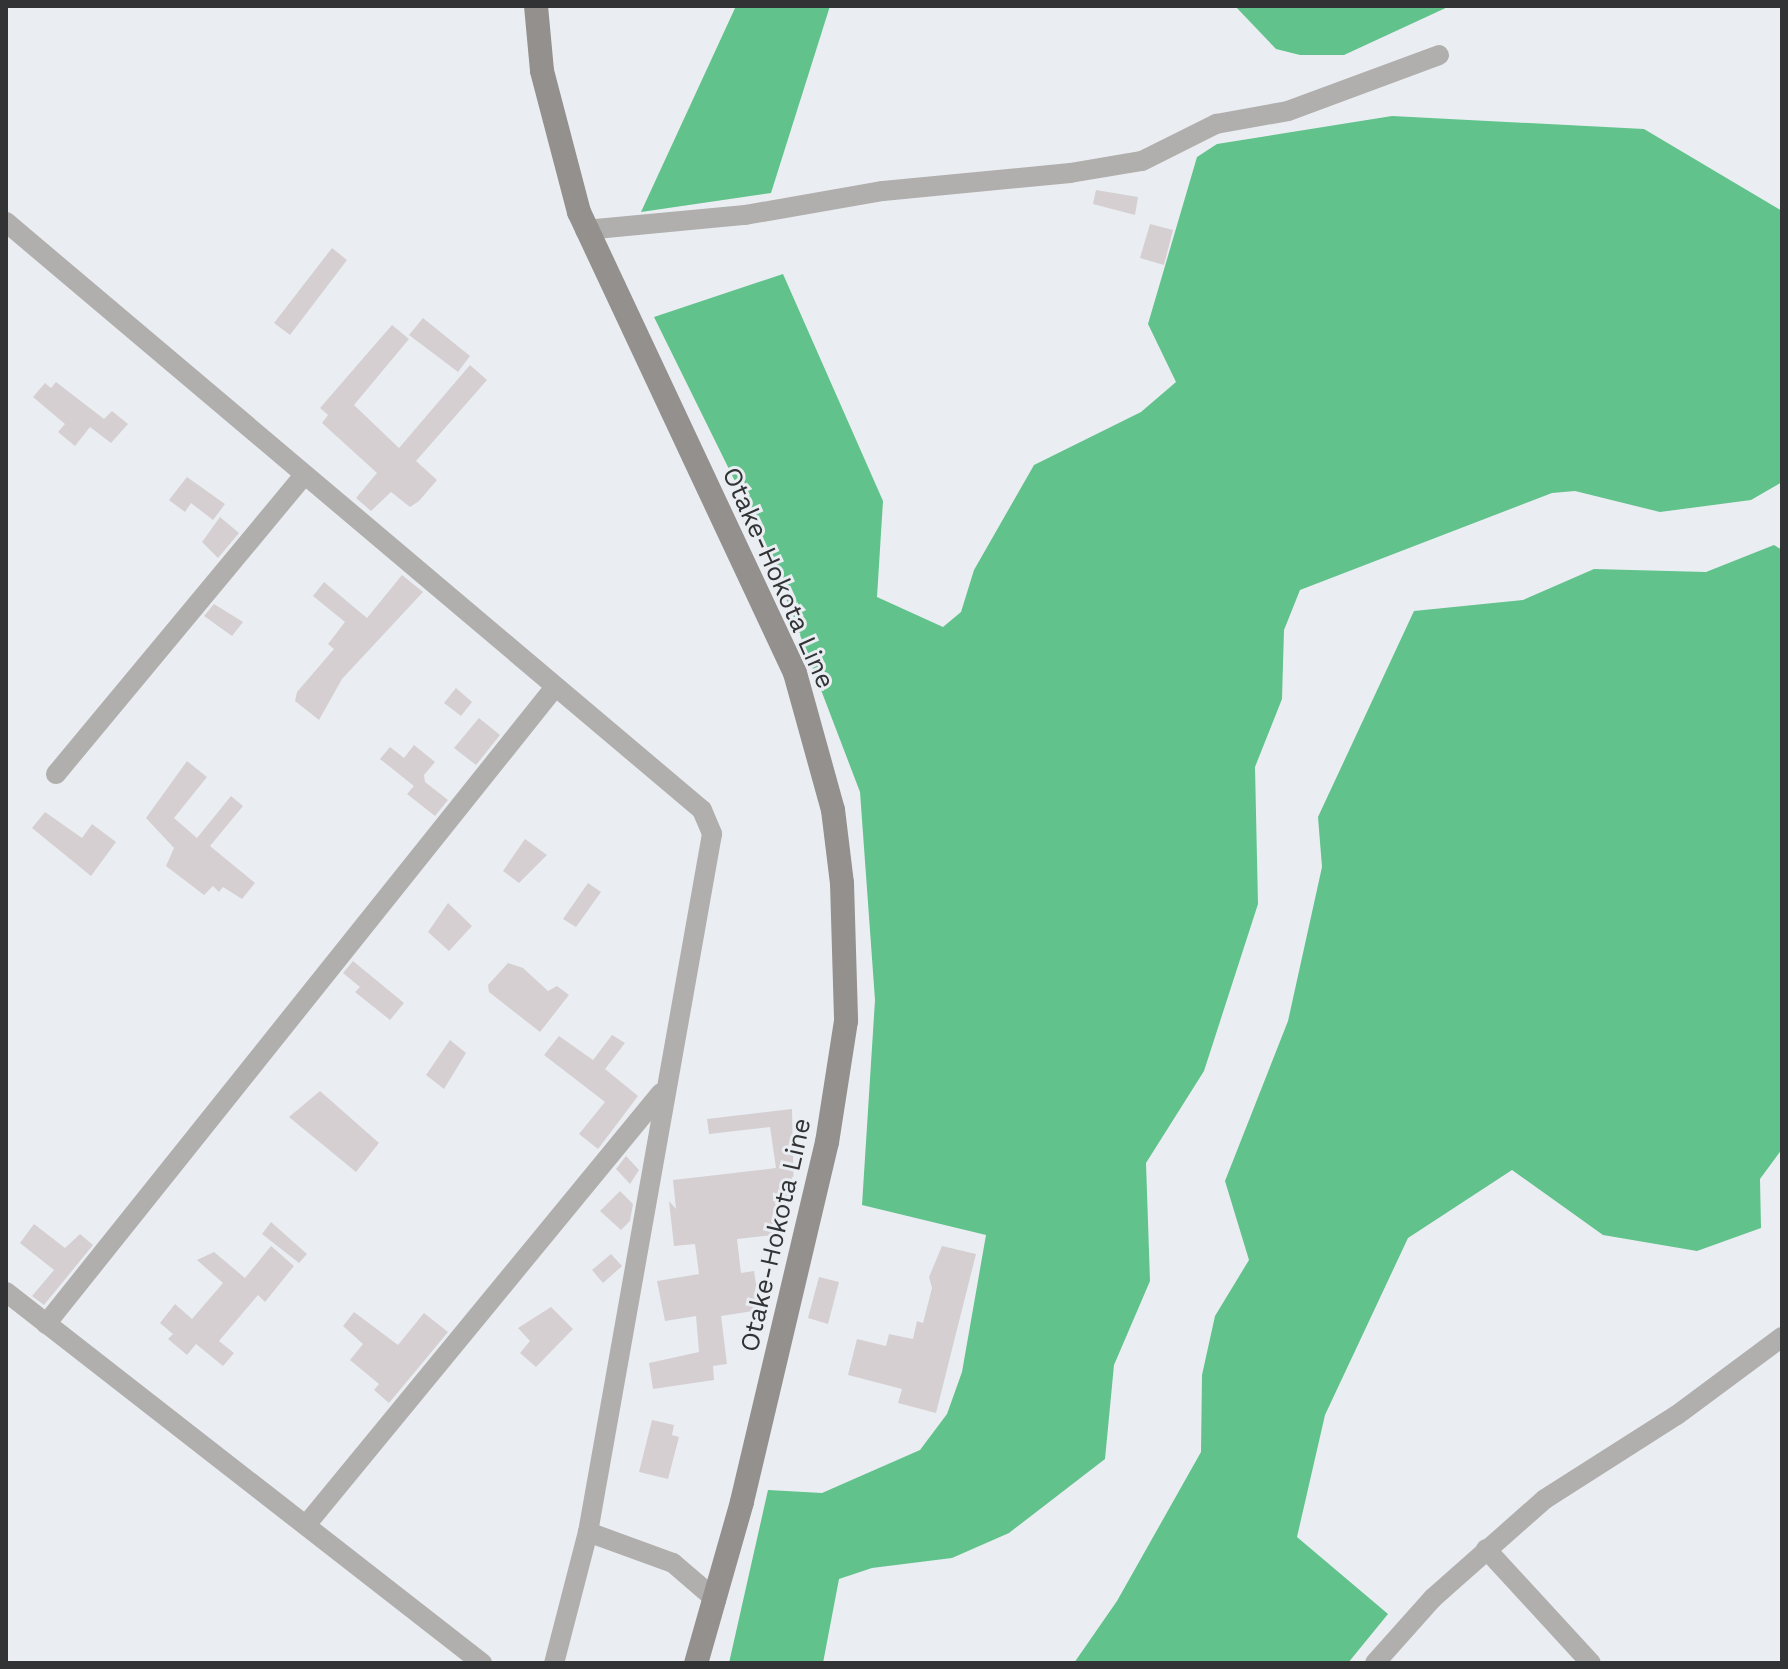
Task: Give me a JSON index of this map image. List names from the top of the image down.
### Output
{
  "streets": {
    "main road": ["Otake-Hokota Line"]
  }
}
